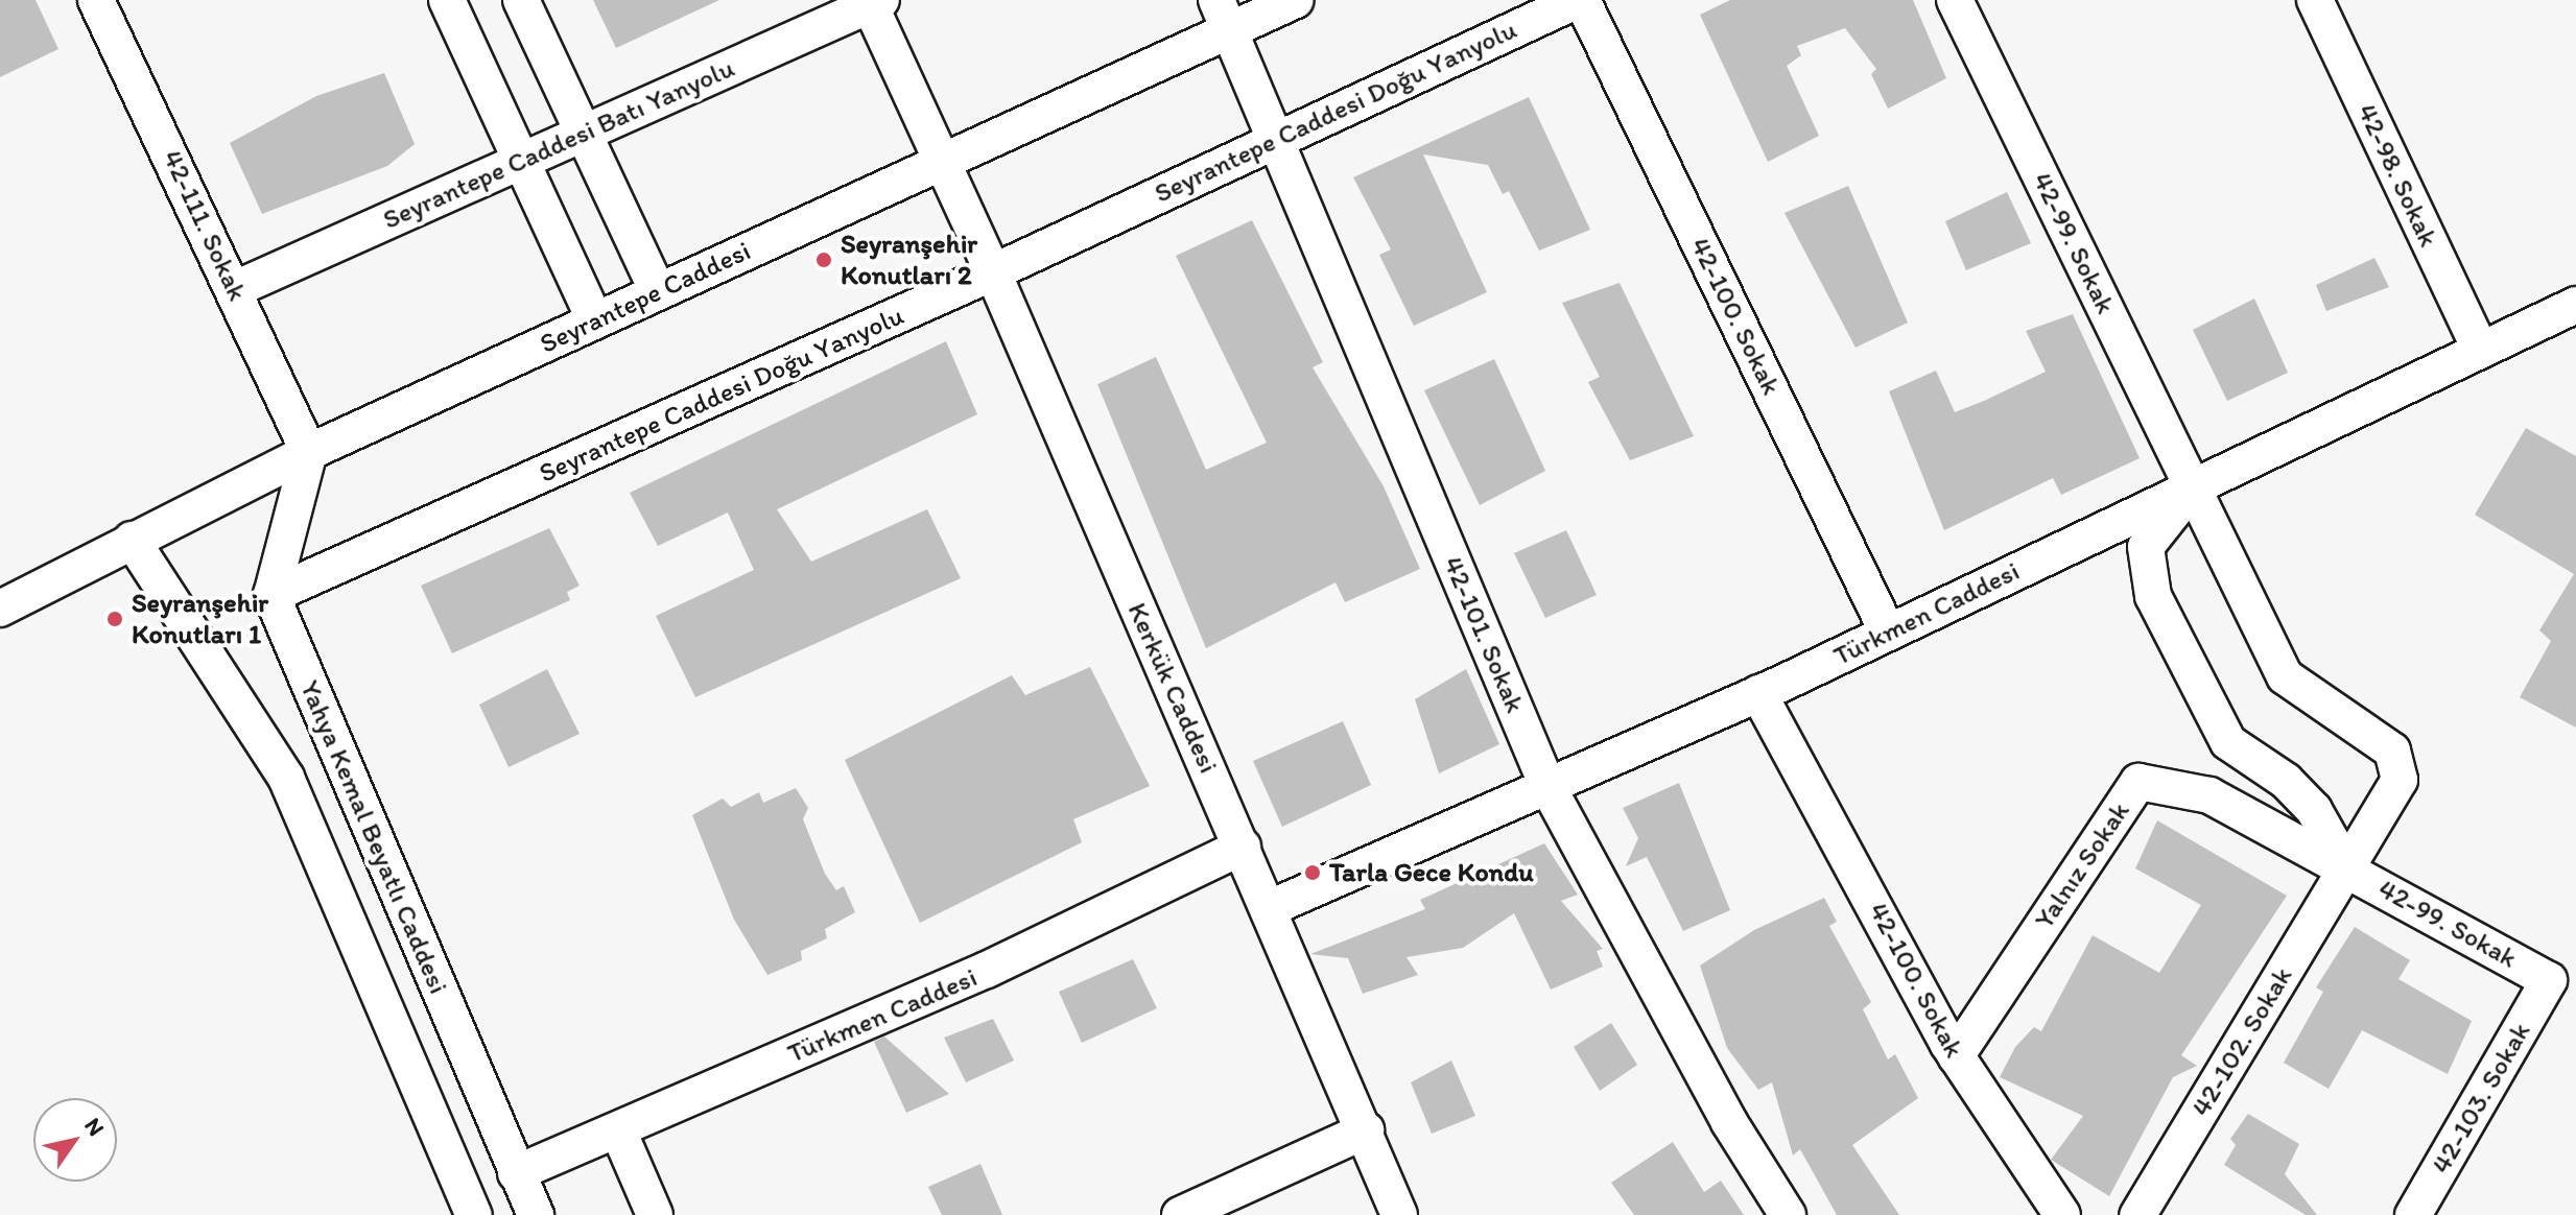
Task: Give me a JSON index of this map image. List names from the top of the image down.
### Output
{
  "streets": {
    "street": [
      "Seyrantepe Caddesi Doğu Yanyolu",
      "Seyrantepe Caddesi Batı Yanyolu",
      "42-98. Sokak",
      "42-111. Sokak",
      "42-99. Sokak",
      "Seyrantepe Caddesi",
      "42-100. Sokak",
      "Türkmen Caddesi",
      "42-101. Sokak",
      "Kerkük Caddesi",
      "Yahya Kemal Beyatlı Caddesi",
      "Yalnız Sokak",
      "42-102. Sokak",
      "42-103. Sokak"
    ]
  },
  "crossings": [
    ["Seyrantepe Caddesi Doğu Yanyolu", "42-100. Sokak"],
    ["Seyrantepe Caddesi Doğu Yanyolu", "42-101. Sokak"],
    ["Seyrantepe Caddesi Doğu Yanyolu", "Kerkük Caddesi"],
    ["Seyrantepe Caddesi Doğu Yanyolu", "Yahya Kemal Beyatlı Caddesi"],
    ["Seyrantepe Caddesi Batı Yanyolu", "42-111. Sokak"],
    ["Seyrantepe Caddesi Batı Yanyolu", "Kerkük Caddesi"],
    ["42-98. Sokak", "Türkmen Caddesi"],
    ["42-111. Sokak", "Seyrantepe Caddesi"],
    ["42-99. Sokak", "Türkmen Caddesi"],
    ["42-99. Sokak", "Yalnız Sokak"],
    ["42-99. Sokak", "42-102. Sokak"],
    ["42-99. Sokak", "42-103. Sokak"],
    ["Seyrantepe Caddesi", "42-101. Sokak"],
    ["Seyrantepe Caddesi", "Kerkük Caddesi"],
    ["Seyrantepe Caddesi", "Yahya Kemal Beyatlı Caddesi"],
    ["42-100. Sokak", "Türkmen Caddesi"],
    ["42-100. Sokak", "Yalnız Sokak"],
    ["Türkmen Caddesi", "42-101. Sokak"],
    ["Türkmen Caddesi", "Kerkük Caddesi"],
    ["Türkmen Caddesi", "Yahya Kemal Beyatlı Caddesi"],
    ["Yalnız Sokak", "42-102. Sokak"]
  ],
  "places": ["Seyranşehir Konutları 2", "Seyranşehir Konutları 1", "Tarla Gece Kondu"],
  "north": "top right"
}
